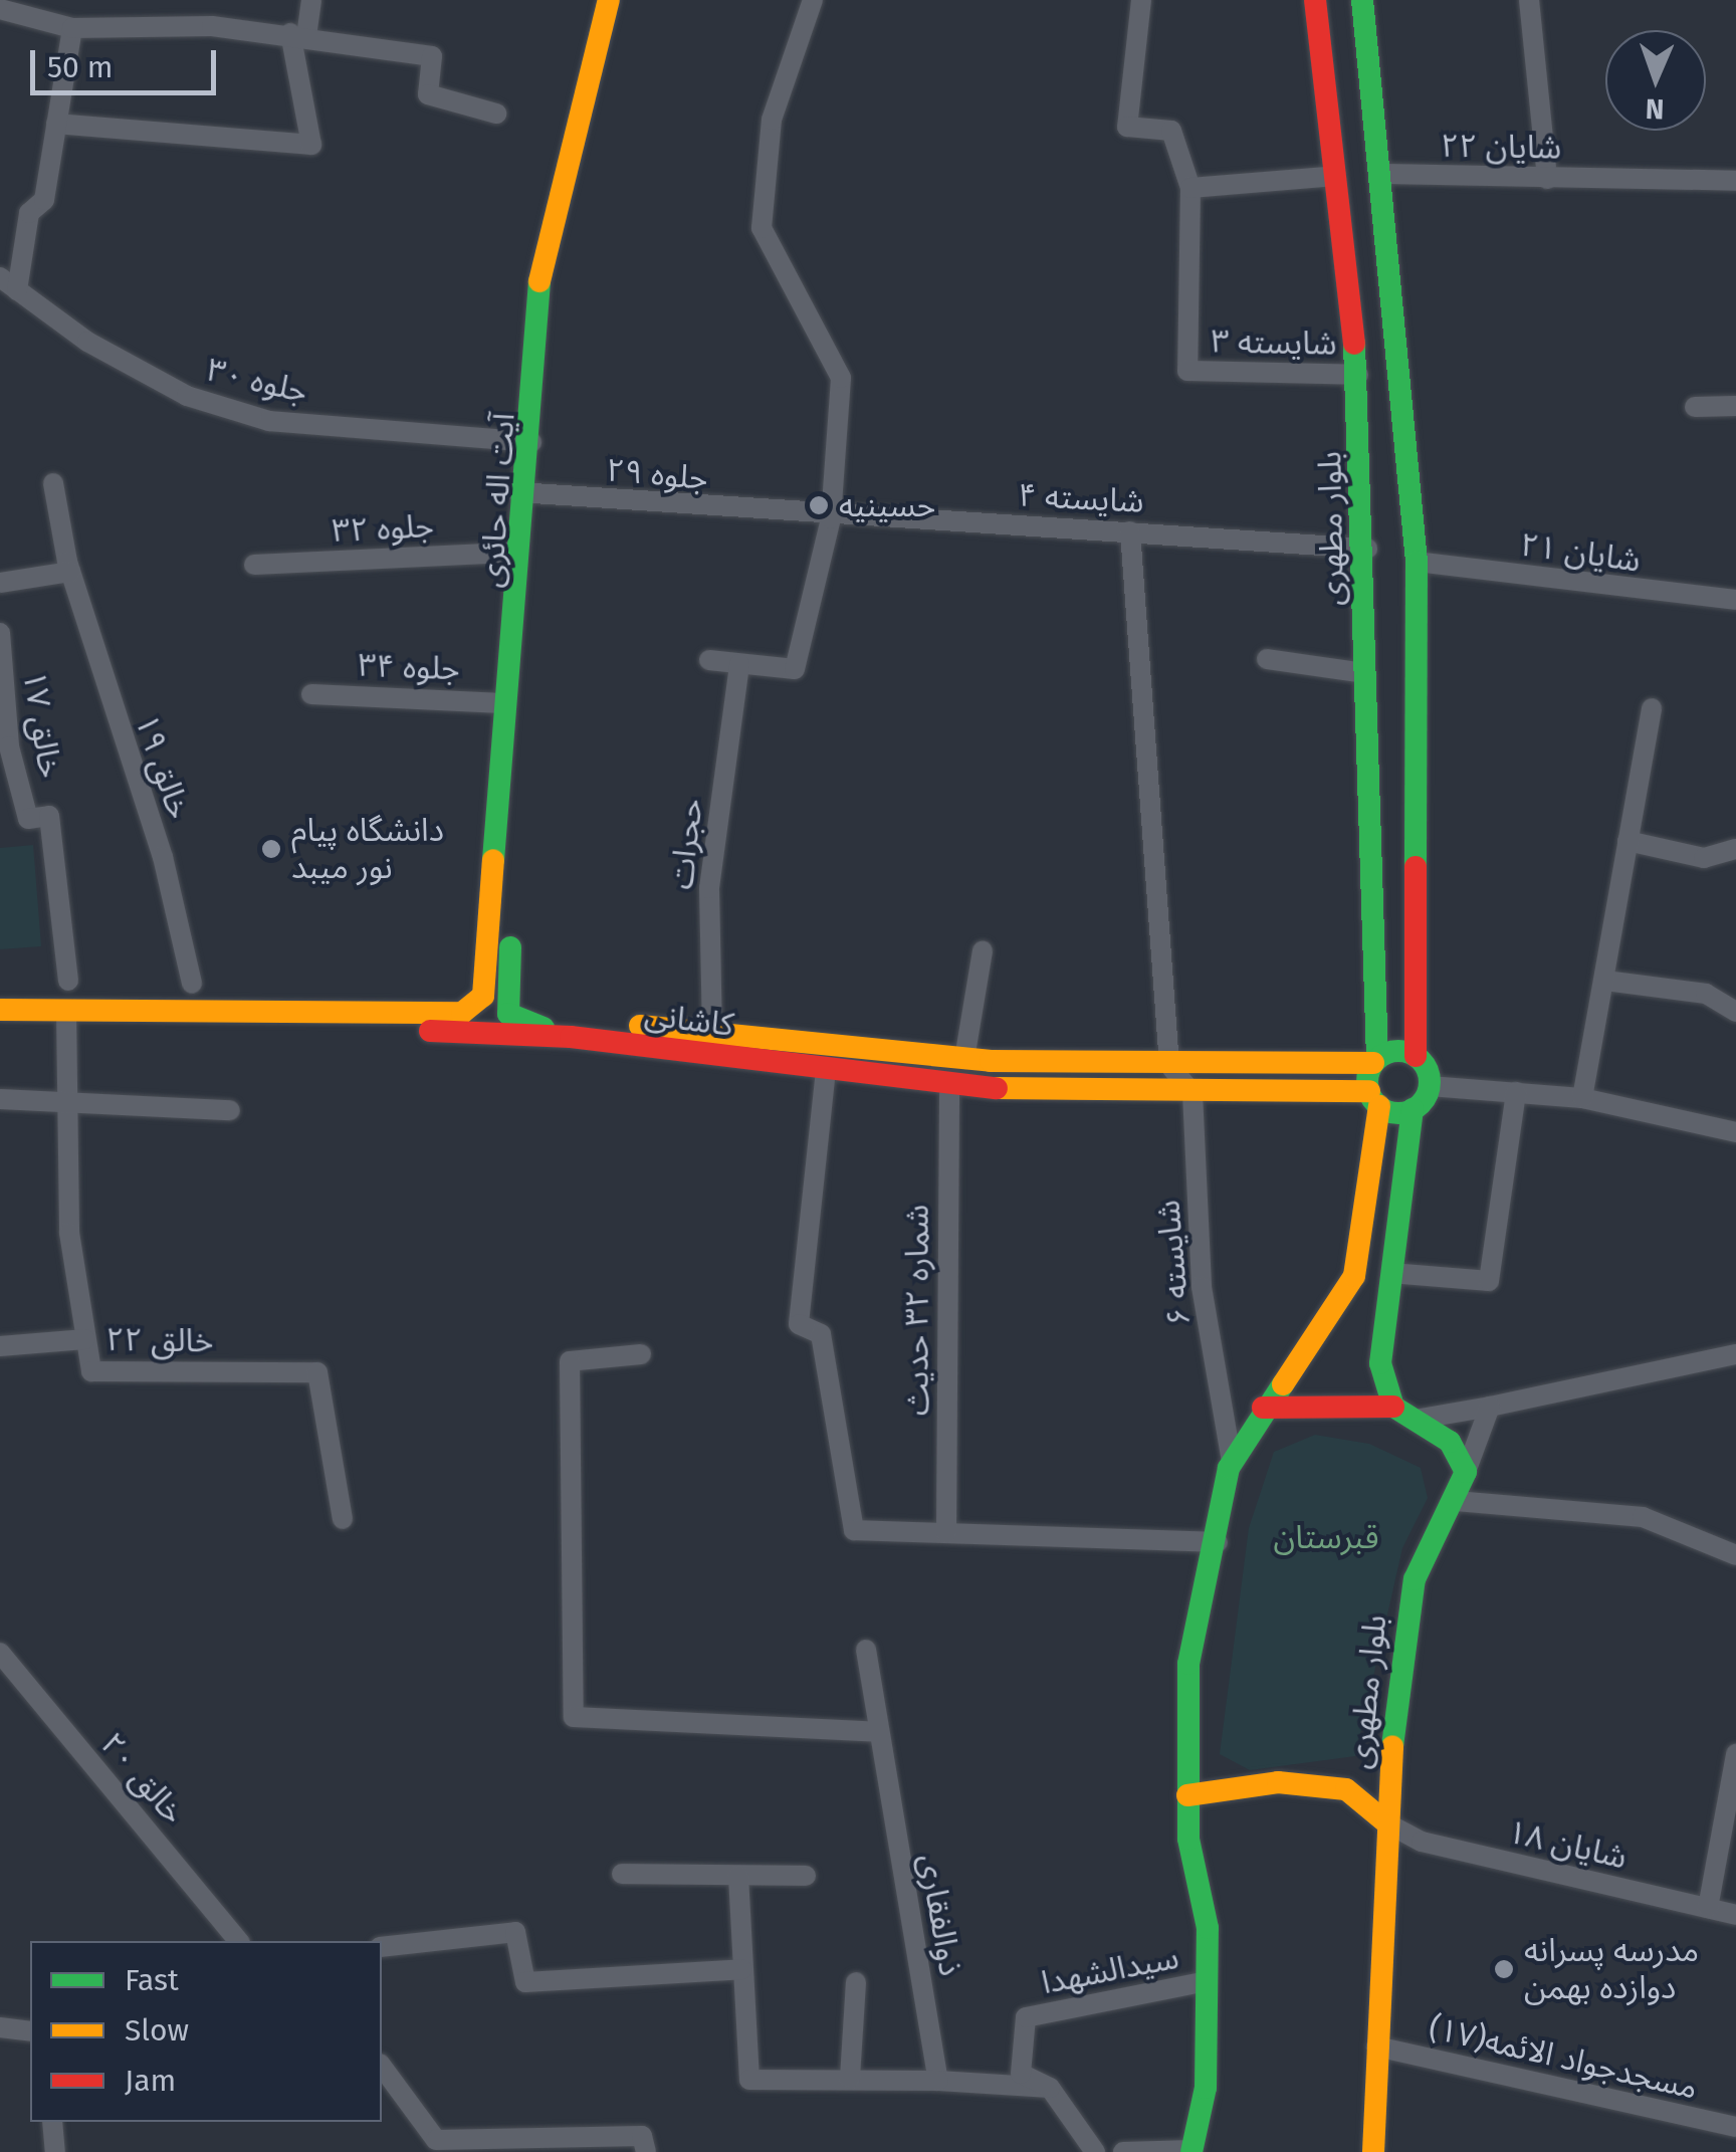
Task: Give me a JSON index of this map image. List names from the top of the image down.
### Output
{
  "streets": {
    "street": [
      "شایان ۲۲",
      "شایسته ۳",
      "جلوه ۳۰",
      "جلوه ۲۹",
      "شایسته ۴",
      "آیت اله حائری",
      "جلوه ۳۲",
      "بلوار مطهری",
      "شایان ۲۱",
      "جلوه ۳۴",
      "خالق ۱۷",
      "خالق ۱۹",
      "حجرات",
      "کاشانی",
      "شایسته ۶",
      "شماره ۳۲ حدیث",
      "خالق ۲۲",
      "خالق ۲۰",
      "شایان ۱۸",
      "ذوالفقاری",
      "سیدالشهدا",
      "مسجدجواد الائمه(۱۷)"
    ]
  },
  "crossings": [
    ["شایسته ۳", "بلوار مطهری"],
    ["جلوه ۳۰", "آیت اله حائری"],
    ["جلوه ۲۹", "شایسته ۴"],
    ["جلوه ۲۹", "آیت اله حائری"],
    ["شایسته ۴", "بلوار مطهری"],
    ["آیت اله حائری", "جلوه ۳۲"],
    ["آیت اله حائری", "جلوه ۳۴"],
    ["آیت اله حائری", "کاشانی"],
    ["بلوار مطهری", "کاشانی"],
    ["بلوار مطهری", "شایان ۱۸"],
    ["بلوار مطهری", "مسجدجواد الائمه(۱۷)"],
    ["حجرات", "کاشانی"],
    ["کاشانی", "شایسته ۶"],
    ["کاشانی", "شماره ۳۲ حدیث"],
    ["کاشانی", "خالق ۲۲"]
  ],
  "parks": ["قبرستان"],
  "places": ["حسینیه", "دانشگاه پیام نور میبد", "مدرسه پسرانه دوازده بهمن"],
  "legend": ["Fast", "Slow", "Jam"],
  "scale_bar": "50 m",
  "north": "bottom"
}
